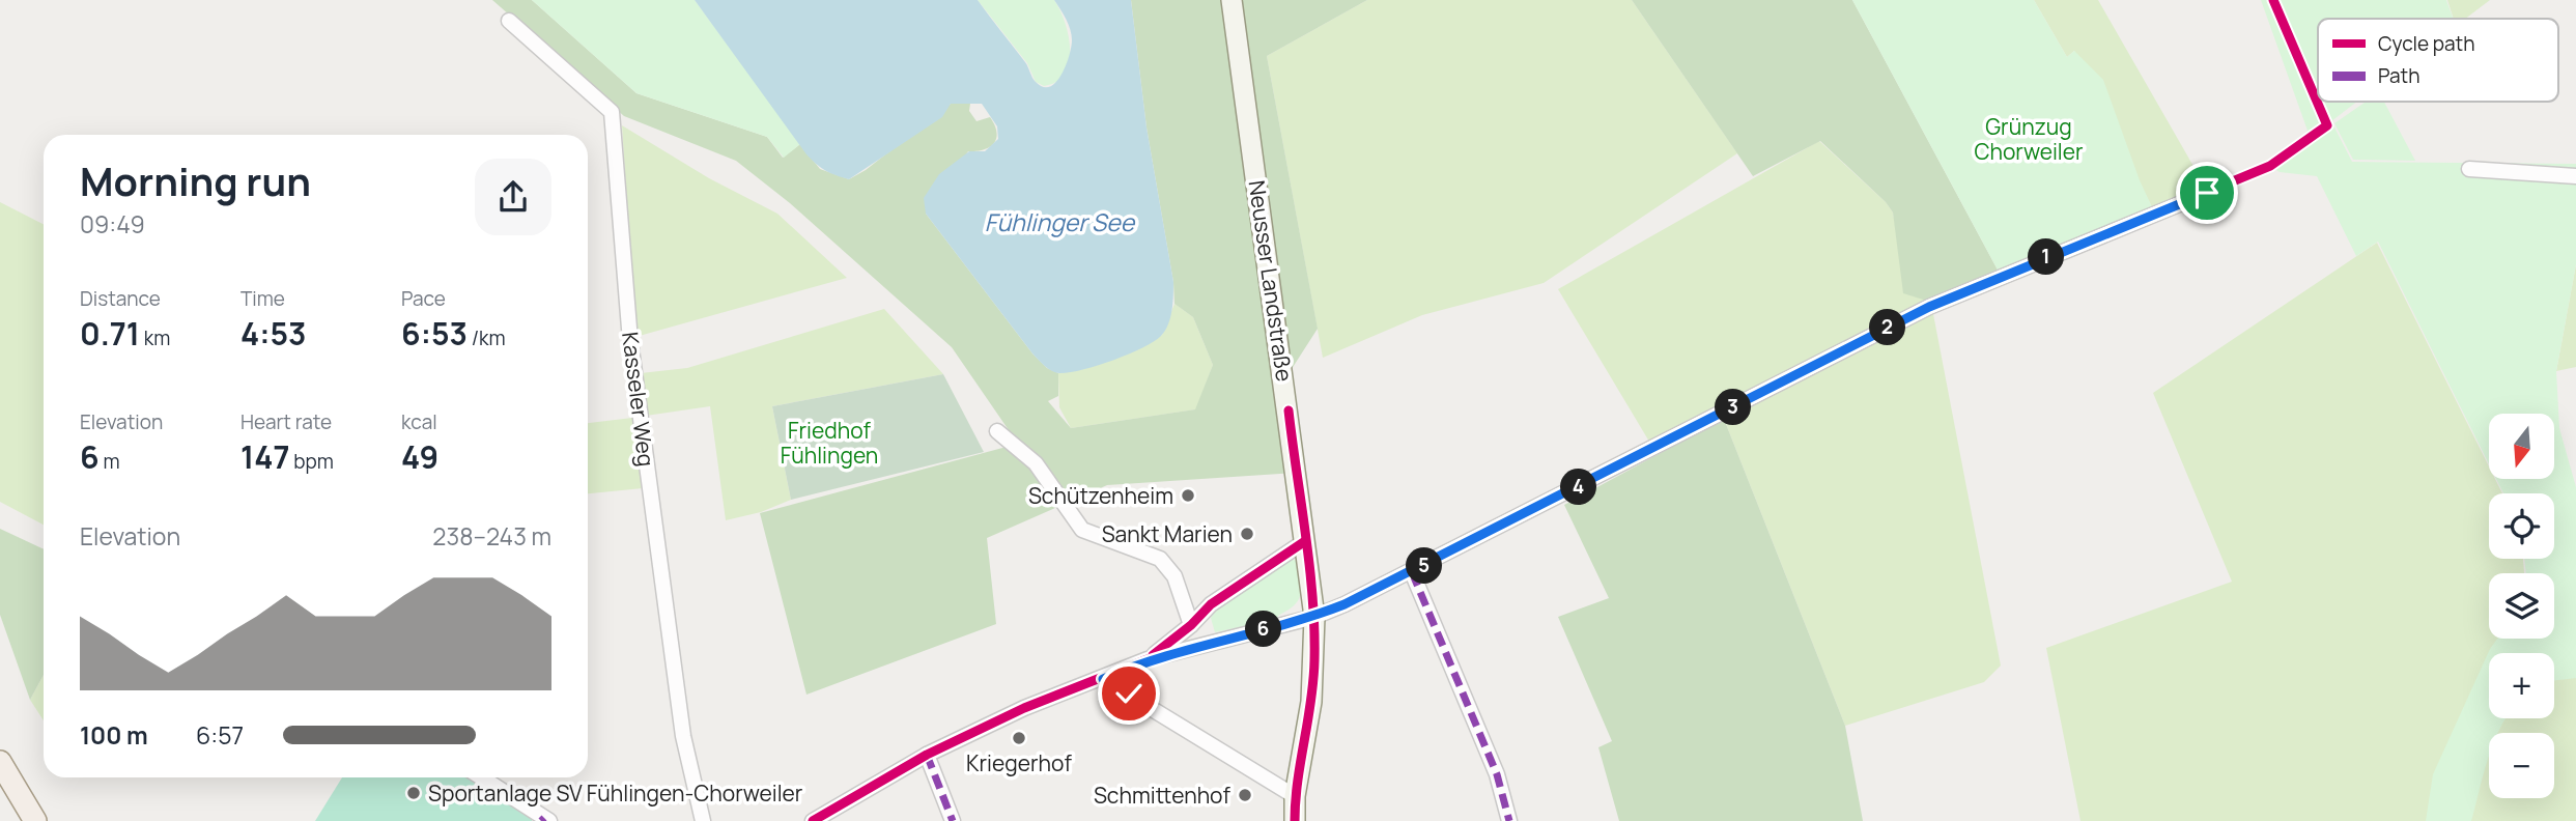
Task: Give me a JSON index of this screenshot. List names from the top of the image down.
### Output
{
  "streets": {
    "main road": ["Neusser Landstraße"],
    "street": ["Kasseler Weg"]
  },
  "water": ["Fühlinger See"],
  "parks": ["Grünzug Chorweiler", "Friedhof Fühlingen"],
  "places": [
    "Schützenheim",
    "Sankt Marien",
    "Kriegerhof",
    "Sportanlage SV Fühlingen-Chorweiler",
    "Schmittenhof"
  ],
  "legend": ["Cycle path", "Path"],
  "north": "bottom",
  "page": {
    "heading": ["Morning run", "09:49"],
    "pins": [
      "1",
      "2",
      "3",
      "4",
      "5",
      "6"
    ],
    "stats": [
      ["Distance", "0.71 km"],
      ["Time", "4:53"],
      ["Pace", "6:53 /km"],
      ["Elevation", "6 m"],
      ["Heart rate", "147 bpm"],
      ["kcal", "49"]
    ],
    "map_buttons": ["+", "−"],
    "chart": ["Elevation", "238–243 m"],
    "list": [
      {
        "name": "100 m",
        "note": "6:57"
      }
    ]
  }
}
